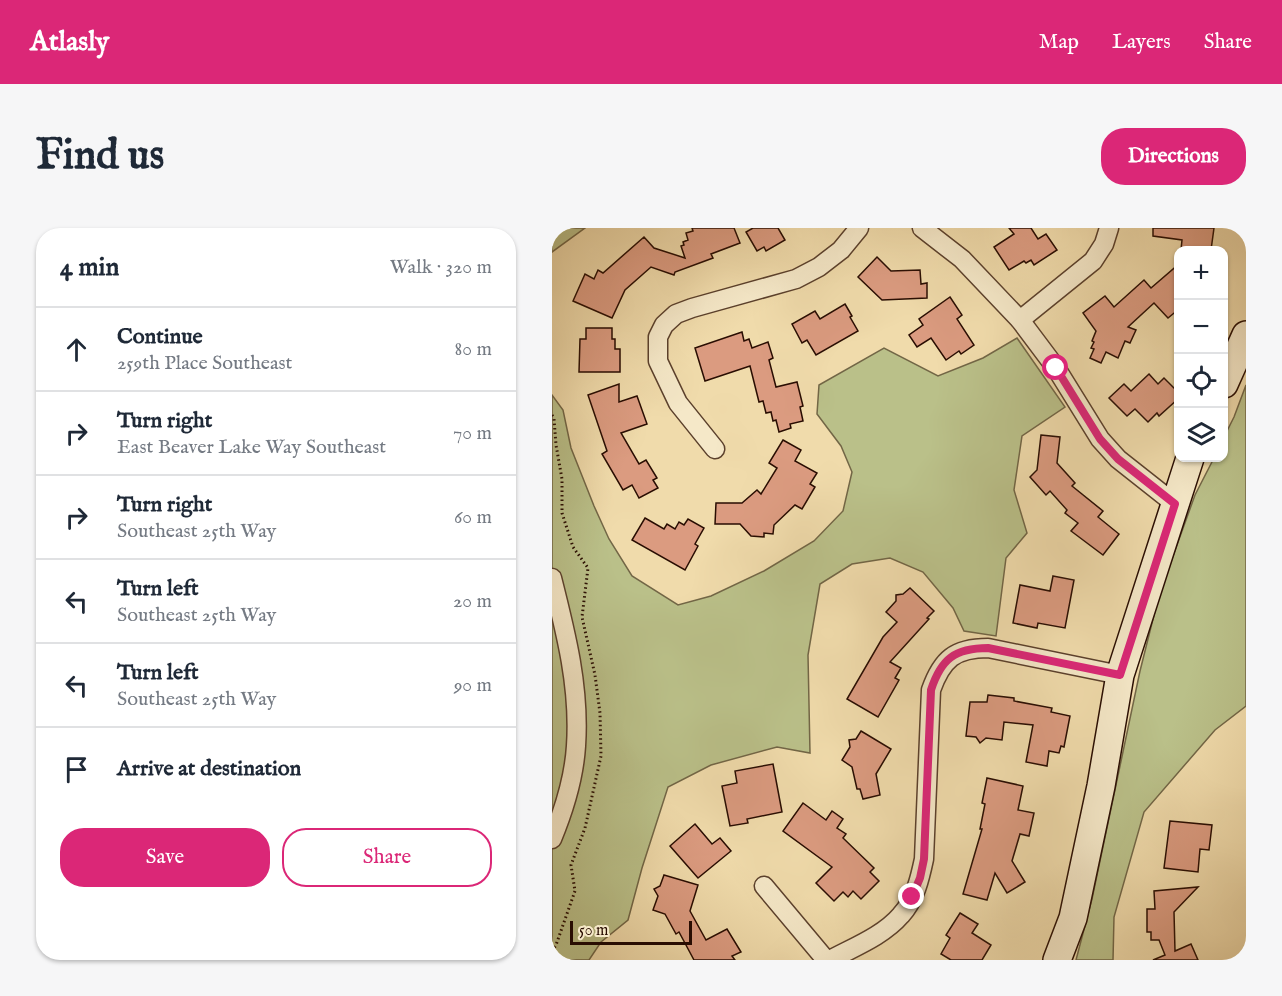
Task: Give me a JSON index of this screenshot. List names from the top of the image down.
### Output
{
  "scale_bar": "50 m",
  "page": {
    "header": "Atlasly",
    "nav": ["Map", "Layers", "Share"],
    "buttons": [
      "Directions",
      ["Save", "Share"]
    ],
    "title": "Find us",
    "heading": ["4 min", "Walk · 320 m"],
    "map_buttons": ["+", "−"],
    "list": [
      ["Continue", "259th Place Southeast", "80 m"],
      ["Turn right", "East Beaver Lake Way Southeast", "70 m"],
      ["Turn right", "Southeast 25th Way", "60 m"],
      ["Turn left", "Southeast 25th Way", "20 m"],
      ["Turn left", "Southeast 25th Way", "90 m"],
      "Arrive at destination"
    ],
    "scale": "50 m"
  }
}
